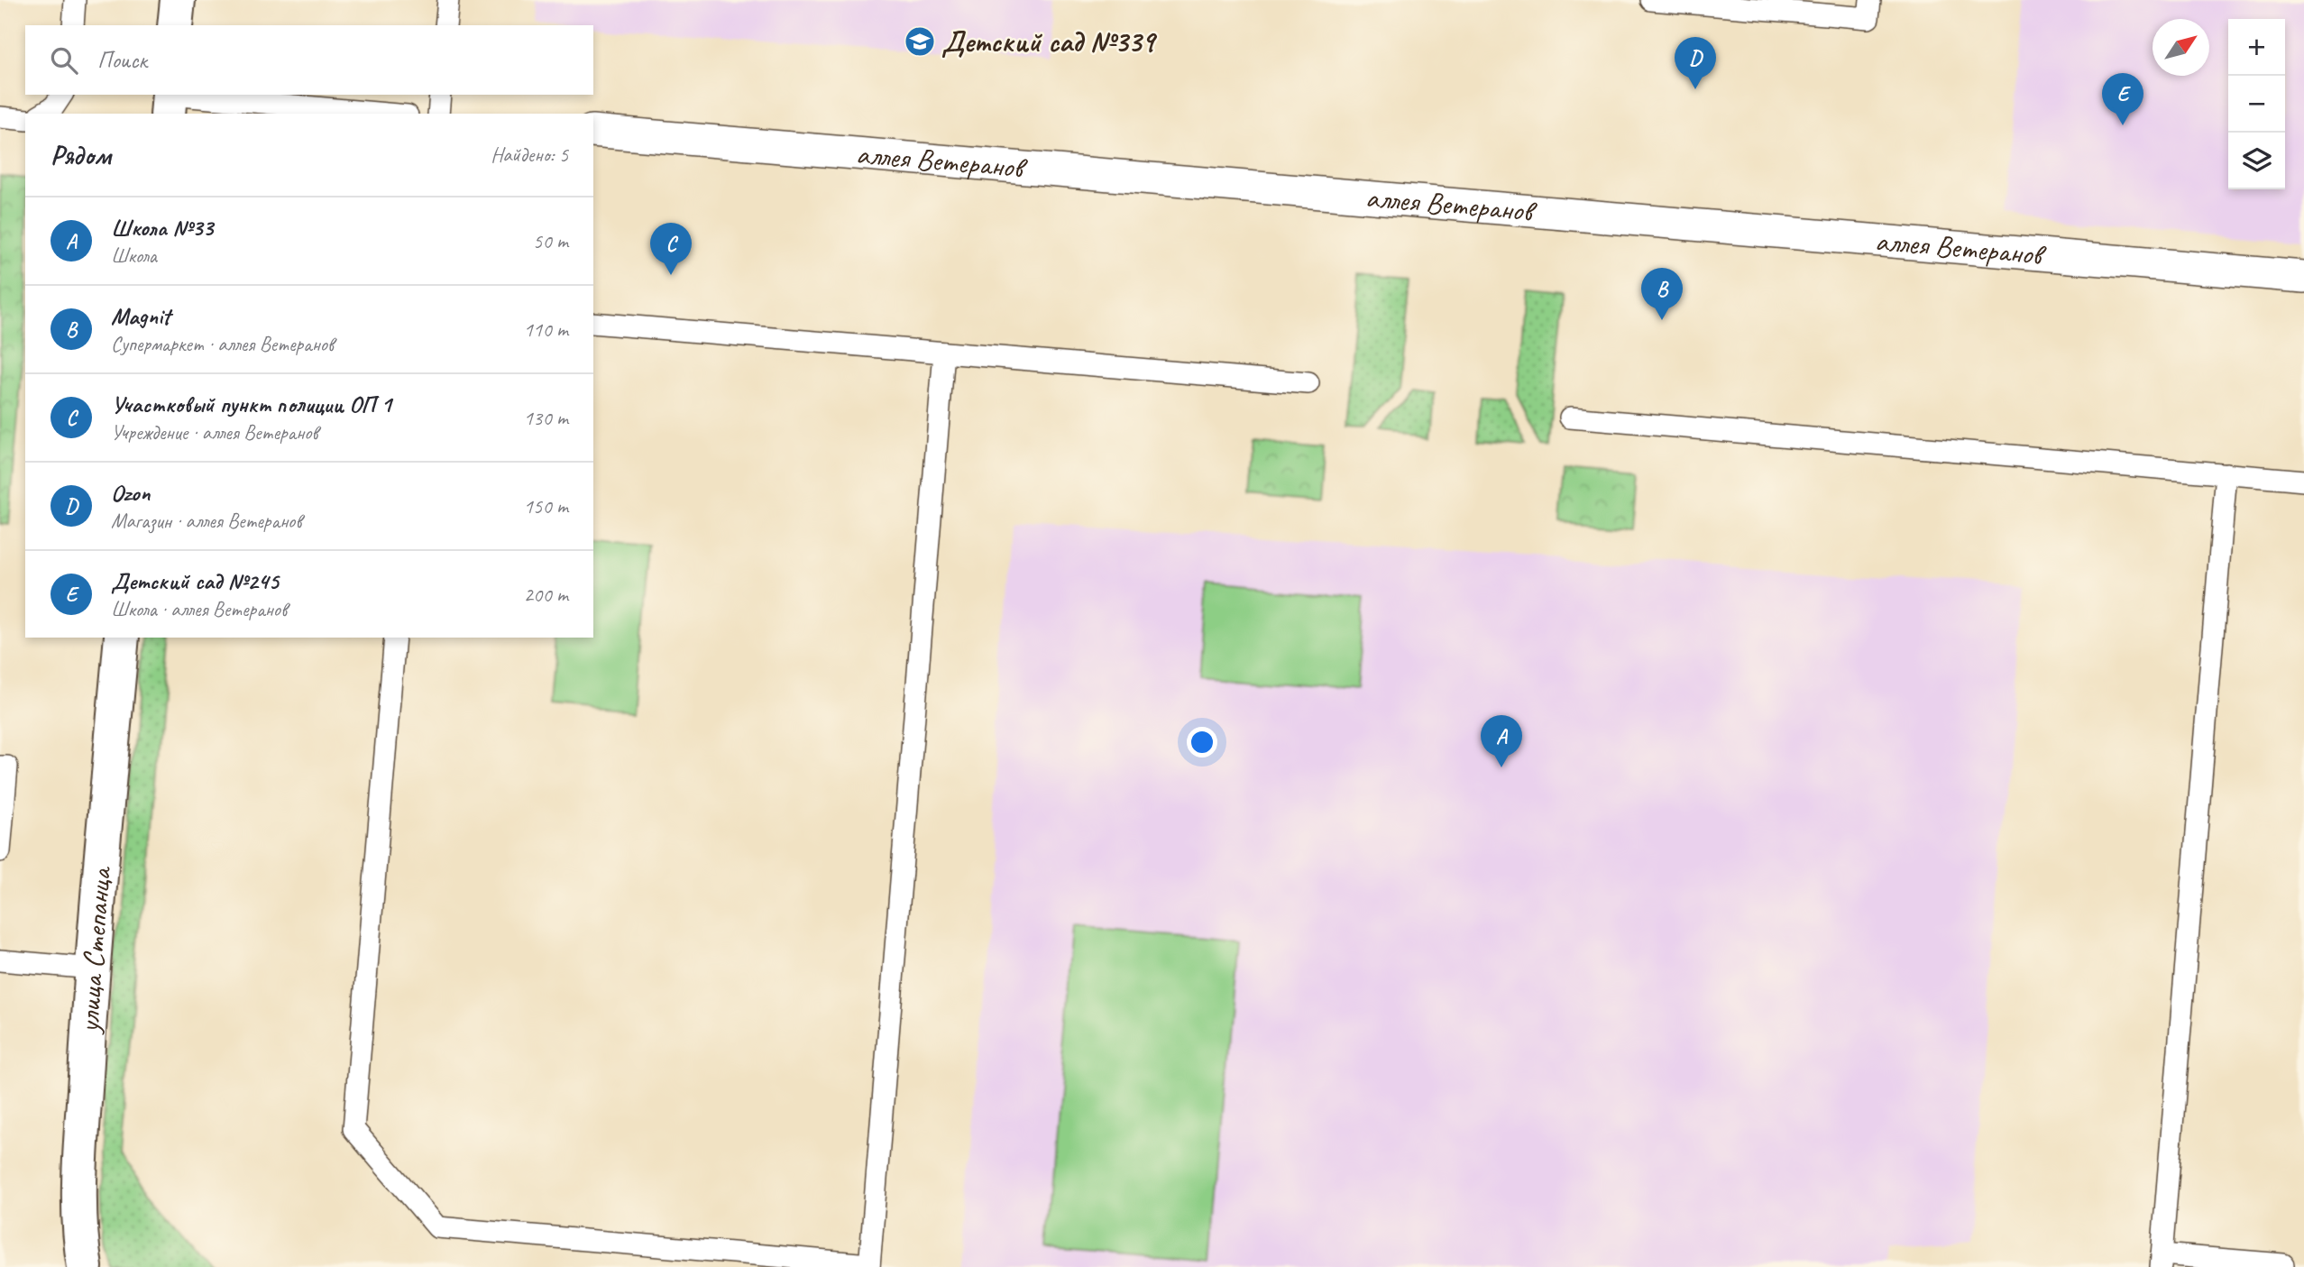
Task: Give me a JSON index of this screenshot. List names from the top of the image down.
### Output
{
  "streets": {
    "street": ["аллея Ветеранов", "улица Степанца"]
  },
  "places": {
    "school or university": ["Детский сад №339"]
  },
  "north": "top right",
  "page": {
    "map_buttons": ["+", "−"],
    "search": "Поиск",
    "pins": [
      "D",
      "E",
      "C",
      "B",
      "A"
    ],
    "heading": ["Рядом", "Найдено: 5"],
    "list": [
      {
        "mark": "A",
        "name": "Школа №33",
        "note": "Школа",
        "value": "50 m"
      },
      {
        "mark": "B",
        "name": "Magnit",
        "note": "Супермаркет · аллея Ветеранов",
        "value": "110 m"
      },
      {
        "mark": "C",
        "name": "Участковый пункт полиции ОП 1",
        "note": "Учреждение · аллея Ветеранов",
        "value": "130 m"
      },
      {
        "mark": "D",
        "name": "Ozon",
        "note": "Магазин · аллея Ветеранов",
        "value": "150 m"
      },
      {
        "mark": "E",
        "name": "Детский сад №245",
        "note": "Школа · аллея Ветеранов",
        "value": "200 m"
      }
    ]
  }
}
